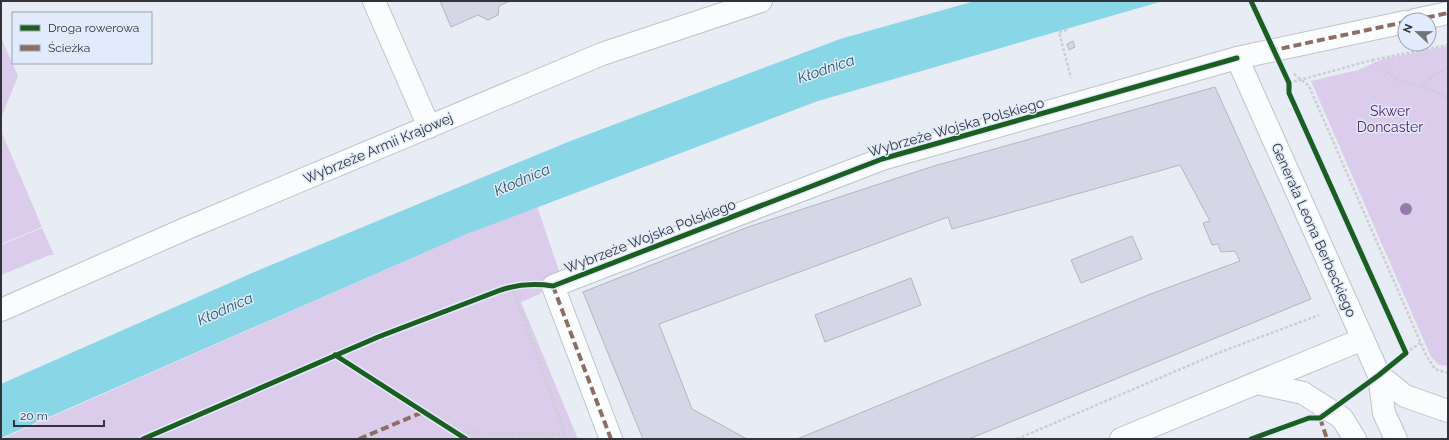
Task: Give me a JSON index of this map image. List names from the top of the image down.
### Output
{
  "streets": {
    "street": ["Wybrzeże Wojska Polskiego", "Wybrzeże Armii Krajowej", "Generała Leona Berbeckiego"]
  },
  "crossings": [
    ["Wybrzeże Wojska Polskiego", "Generała Leona Berbeckiego"]
  ],
  "water": ["Kłodnica"],
  "parks": ["Skwer Doncaster"],
  "legend": ["Droga rowerowa", "Ścieżka"],
  "scale_bar": "20 m",
  "north": "left"
}
